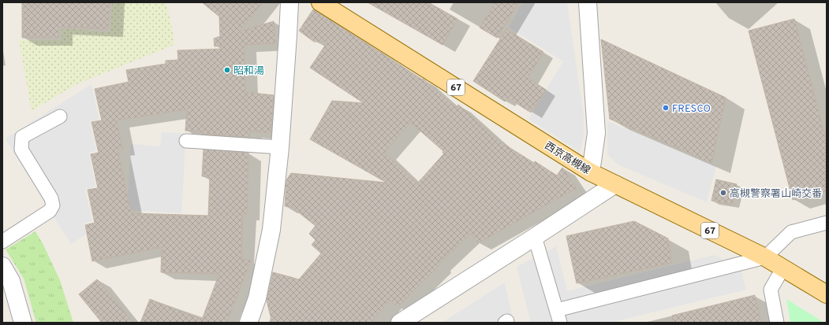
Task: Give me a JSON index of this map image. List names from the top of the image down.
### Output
{
  "streets": {
    "main road": ["67", "西京高槻線"]
  },
  "places": ["昭和湯", "FRESCO", "高槻警察署山崎交番"]
}
